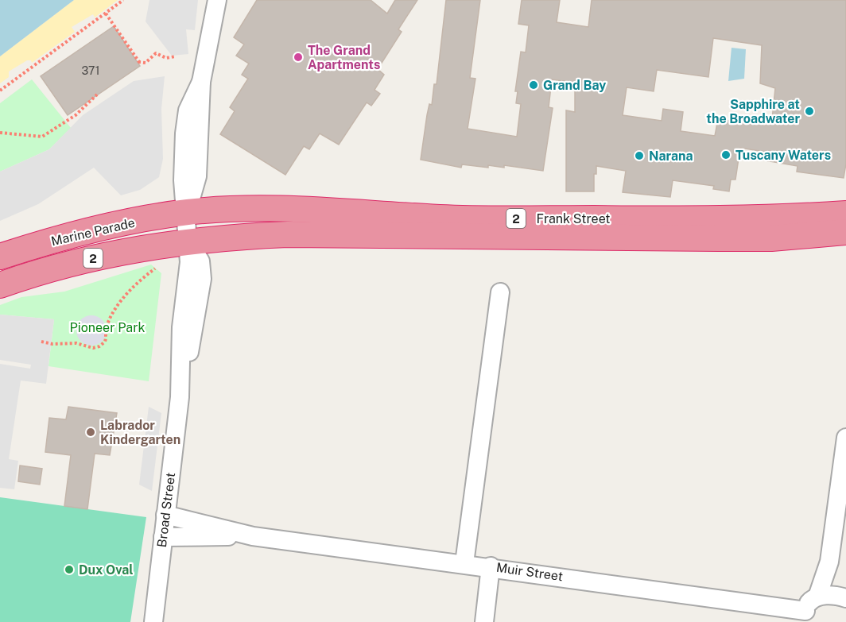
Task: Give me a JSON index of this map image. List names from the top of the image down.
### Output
{
  "streets": {
    "highway": ["2", "Frank Street", "Marine Parade"],
    "street": ["Broad Street", "Muir Street"]
  },
  "crossings": [
    ["Frank Street", "Marine Parade"],
    ["Frank Street", "Broad Street"],
    ["Marine Parade", "Broad Street"],
    ["Broad Street", "Muir Street"]
  ],
  "parks": ["Pioneer Park"],
  "places": [
    "The Grand Apartments",
    "Grand Bay",
    "Sapphire at the Broadwater",
    "Tuscany Waters",
    "Narana",
    "Labrador Kindergarten",
    "Dux Oval"
  ],
  "house_numbers": ["371"]
}
